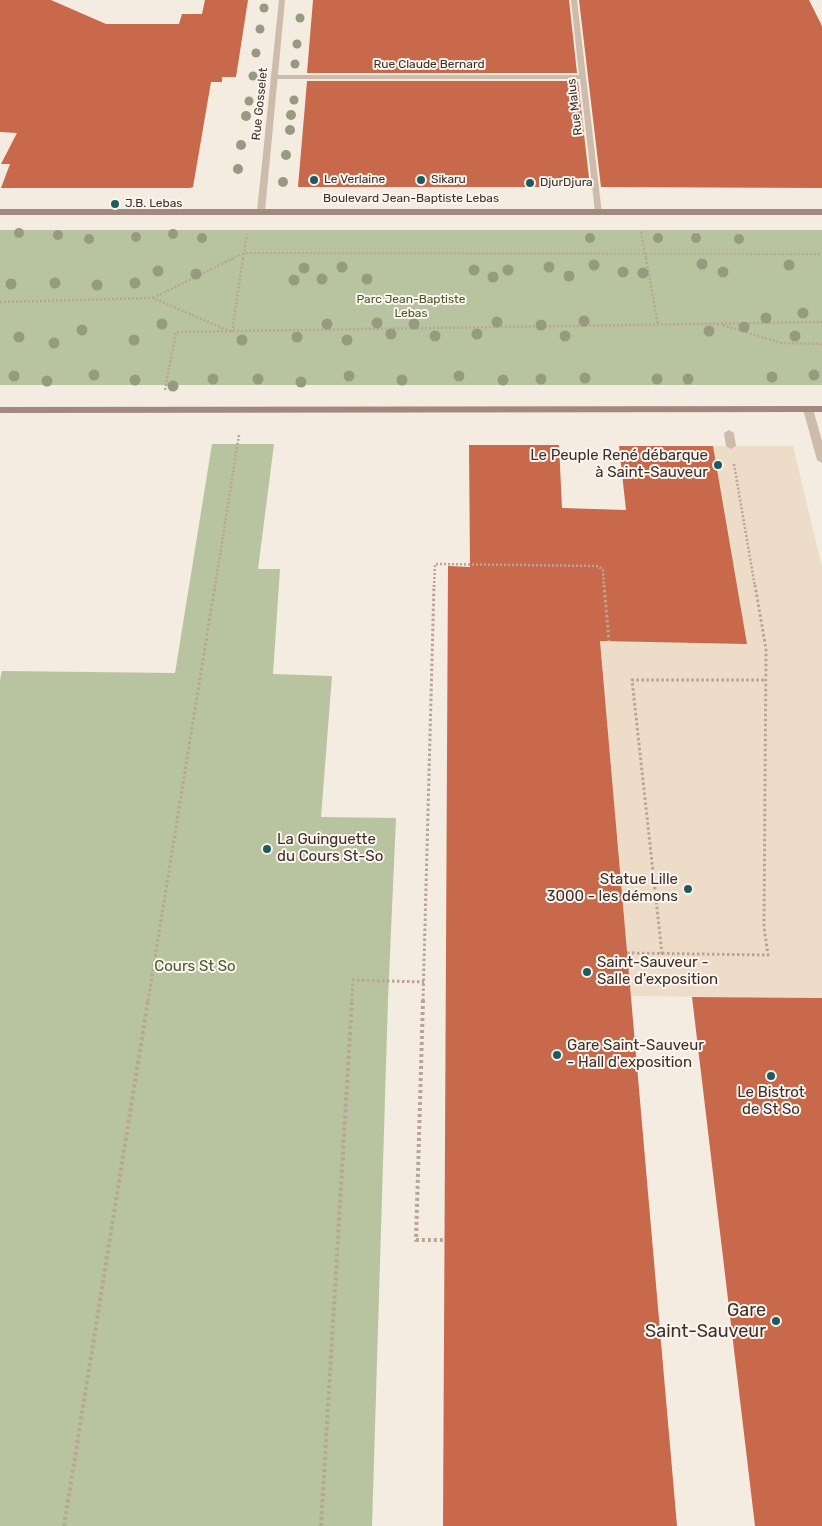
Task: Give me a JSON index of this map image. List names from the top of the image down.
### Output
{
  "streets": {
    "main road": ["Boulevard Jean-Baptiste Lebas"],
    "street": ["Rue Claude Bernard", "Rue Gosselet", "Rue Malus"]
  },
  "crossings": [
    ["Rue Claude Bernard", "Rue Gosselet"],
    ["Rue Claude Bernard", "Rue Malus"],
    ["Rue Gosselet", "Boulevard Jean-Baptiste Lebas"],
    ["Rue Malus", "Boulevard Jean-Baptiste Lebas"]
  ],
  "parks": ["Parc Jean-Baptiste Lebas", "Cours St So"],
  "places": [
    "Le Verlaine",
    "Sikaru",
    "DjurDjura",
    "J.B. Lebas",
    "Le Peuple René débarque à Saint-Sauveur",
    "La Guinguette du Cours St-So",
    "Statue Lille 3000 - les démons",
    "Saint-Sauveur - Salle d'exposition",
    "Gare Saint-Sauveur - Hall d'exposition",
    "Le Bistrot de St So",
    "Gare Saint-Sauveur"
  ]
}
